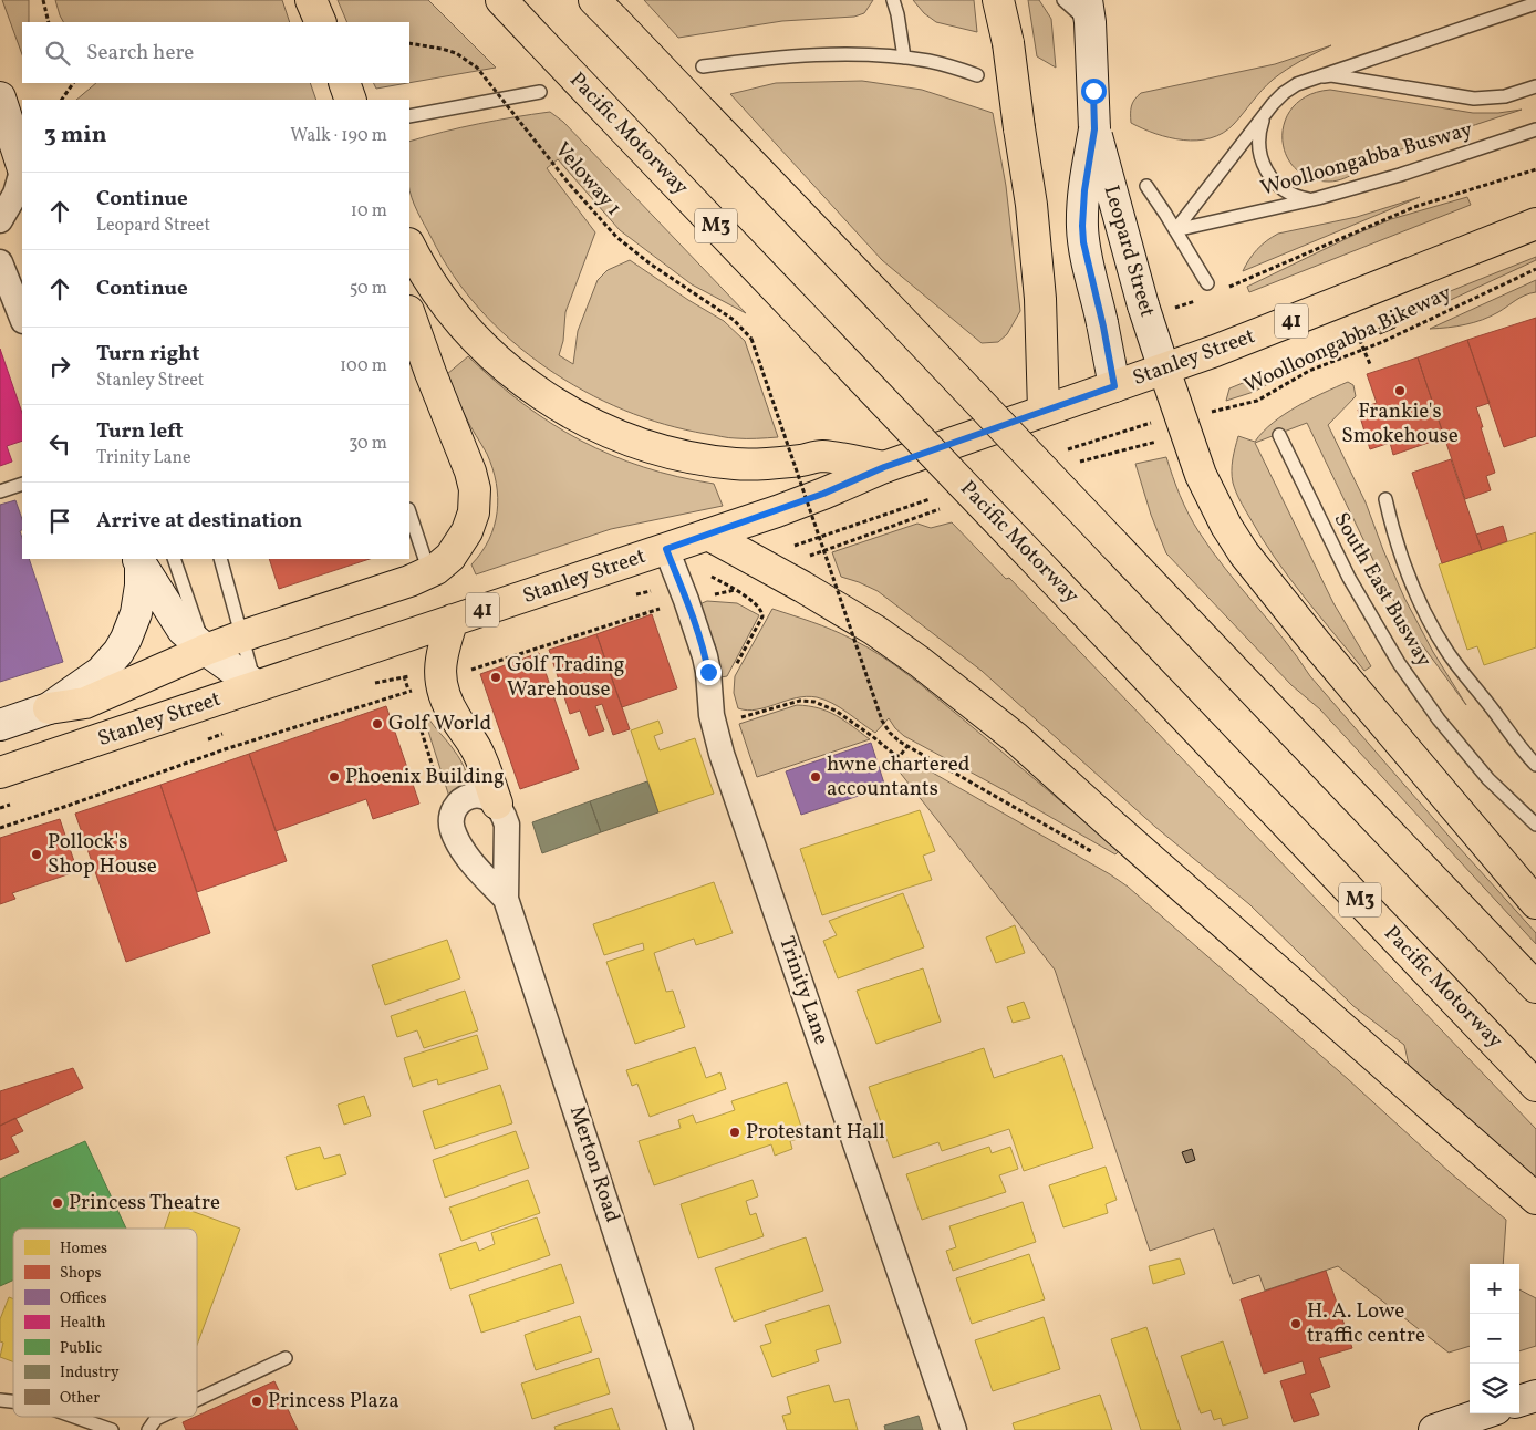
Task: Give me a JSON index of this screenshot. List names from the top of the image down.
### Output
{
  "streets": {
    "main road": [
      "Pacific Motorway",
      "M3",
      "Leopard Street",
      "41",
      "Stanley Street"
    ],
    "street": ["Trinity Lane", "Merton Road"],
    "lane": ["Woolloongabba Busway", "South East Busway"],
    "path": ["Veloway 1", "Woolloongabba Bikeway"]
  },
  "crossings": [
    ["Leopard Street", "Stanley Street"],
    ["Stanley Street", "Trinity Lane"]
  ],
  "places": [
    "Frankie's Smokehouse",
    "Golf Trading Warehouse",
    "Golf World",
    "Phoenix Building",
    "hwne chartered accountants",
    "Pollock's Shop House",
    "Protestant Hall",
    "Princess Theatre",
    "H. A. Lowe traffic centre",
    "Princess Plaza"
  ],
  "legend": [
    "Homes",
    "Shops",
    "Offices",
    "Health",
    "Public",
    "Industry",
    "Other"
  ],
  "page": {
    "search": "Search here",
    "heading": ["3 min", "Walk · 190 m"],
    "list": [
      ["Continue", "Leopard Street", "10 m"],
      ["Continue", "50 m"],
      ["Turn right", "Stanley Street", "100 m"],
      ["Turn left", "Trinity Lane", "30 m"],
      "Arrive at destination"
    ],
    "map_buttons": ["+", "−"]
  }
}
